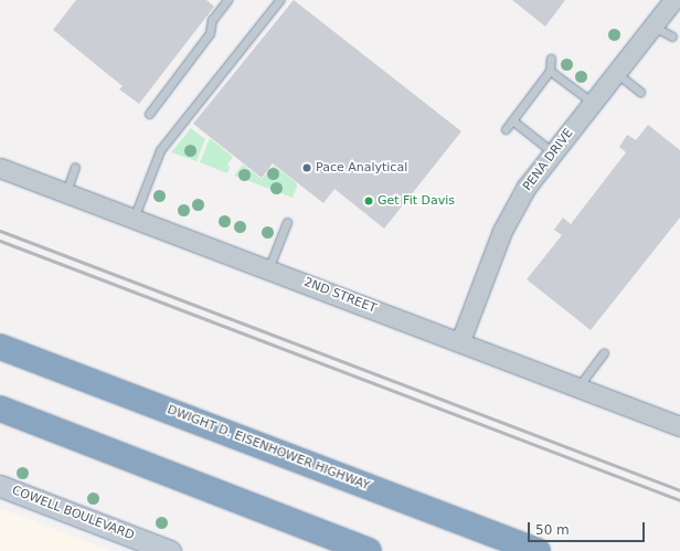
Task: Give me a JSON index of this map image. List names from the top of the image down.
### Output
{
  "streets": {
    "highway": ["DWIGHT D. EISENHOWER HIGHWAY"],
    "main road": ["COWELL BOULEVARD"],
    "street": ["PENA DRIVE", "2ND STREET"]
  },
  "crossings": [
    ["PENA DRIVE", "2ND STREET"]
  ],
  "places": ["Pace Analytical", "Get Fit Davis"],
  "scale_bar": "50 m"
}
